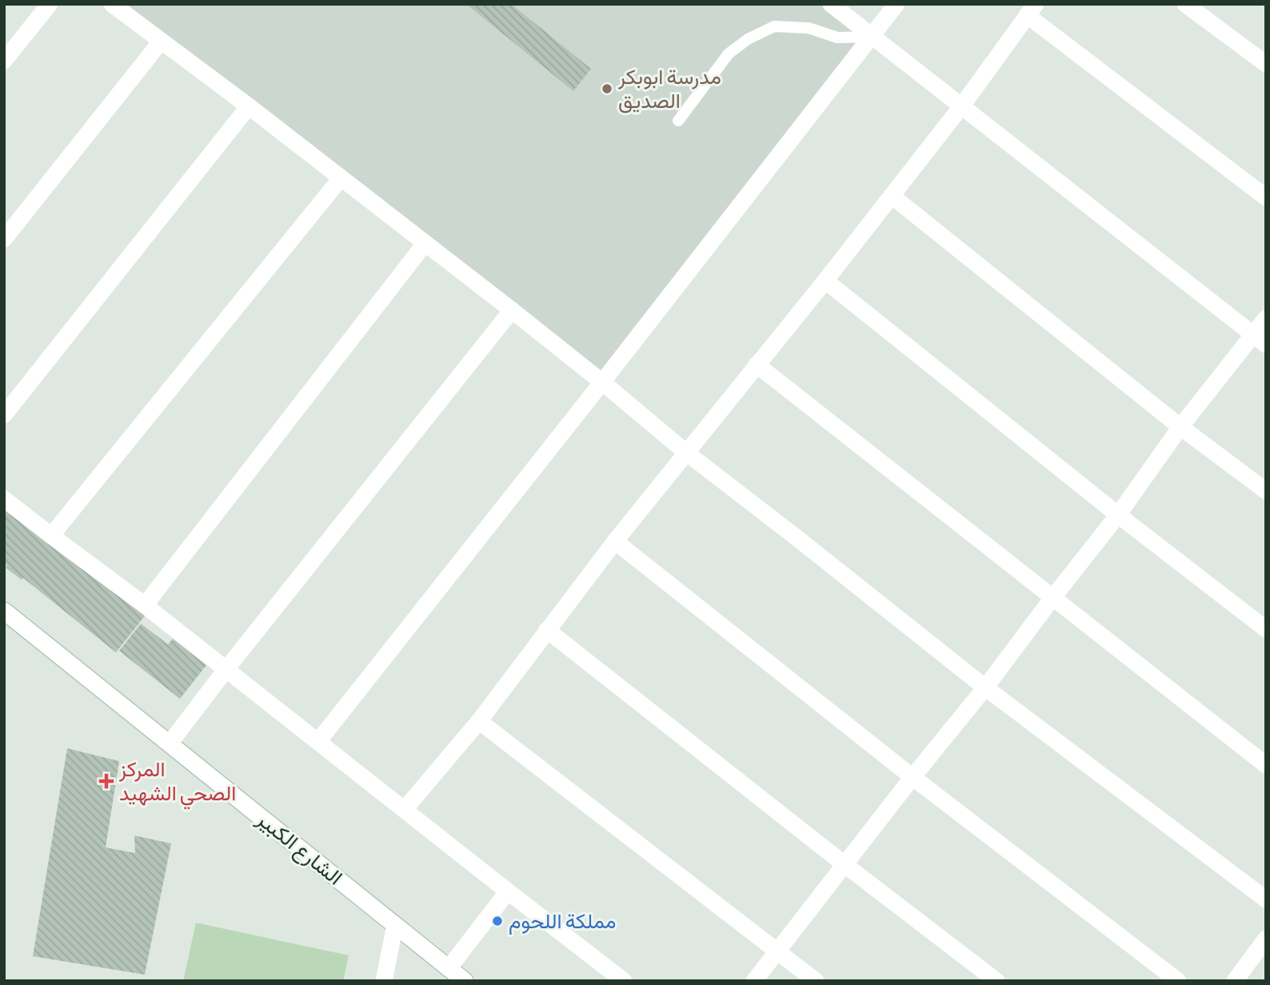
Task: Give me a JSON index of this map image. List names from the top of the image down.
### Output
{
  "streets": {
    "street": ["الشارع الكبير"]
  },
  "places": {
    "other": ["مدرسة ابوبكر الصديق", "مملكة اللحوم"],
    "health": ["المركز الصحي الشهيد"]
  }
}
